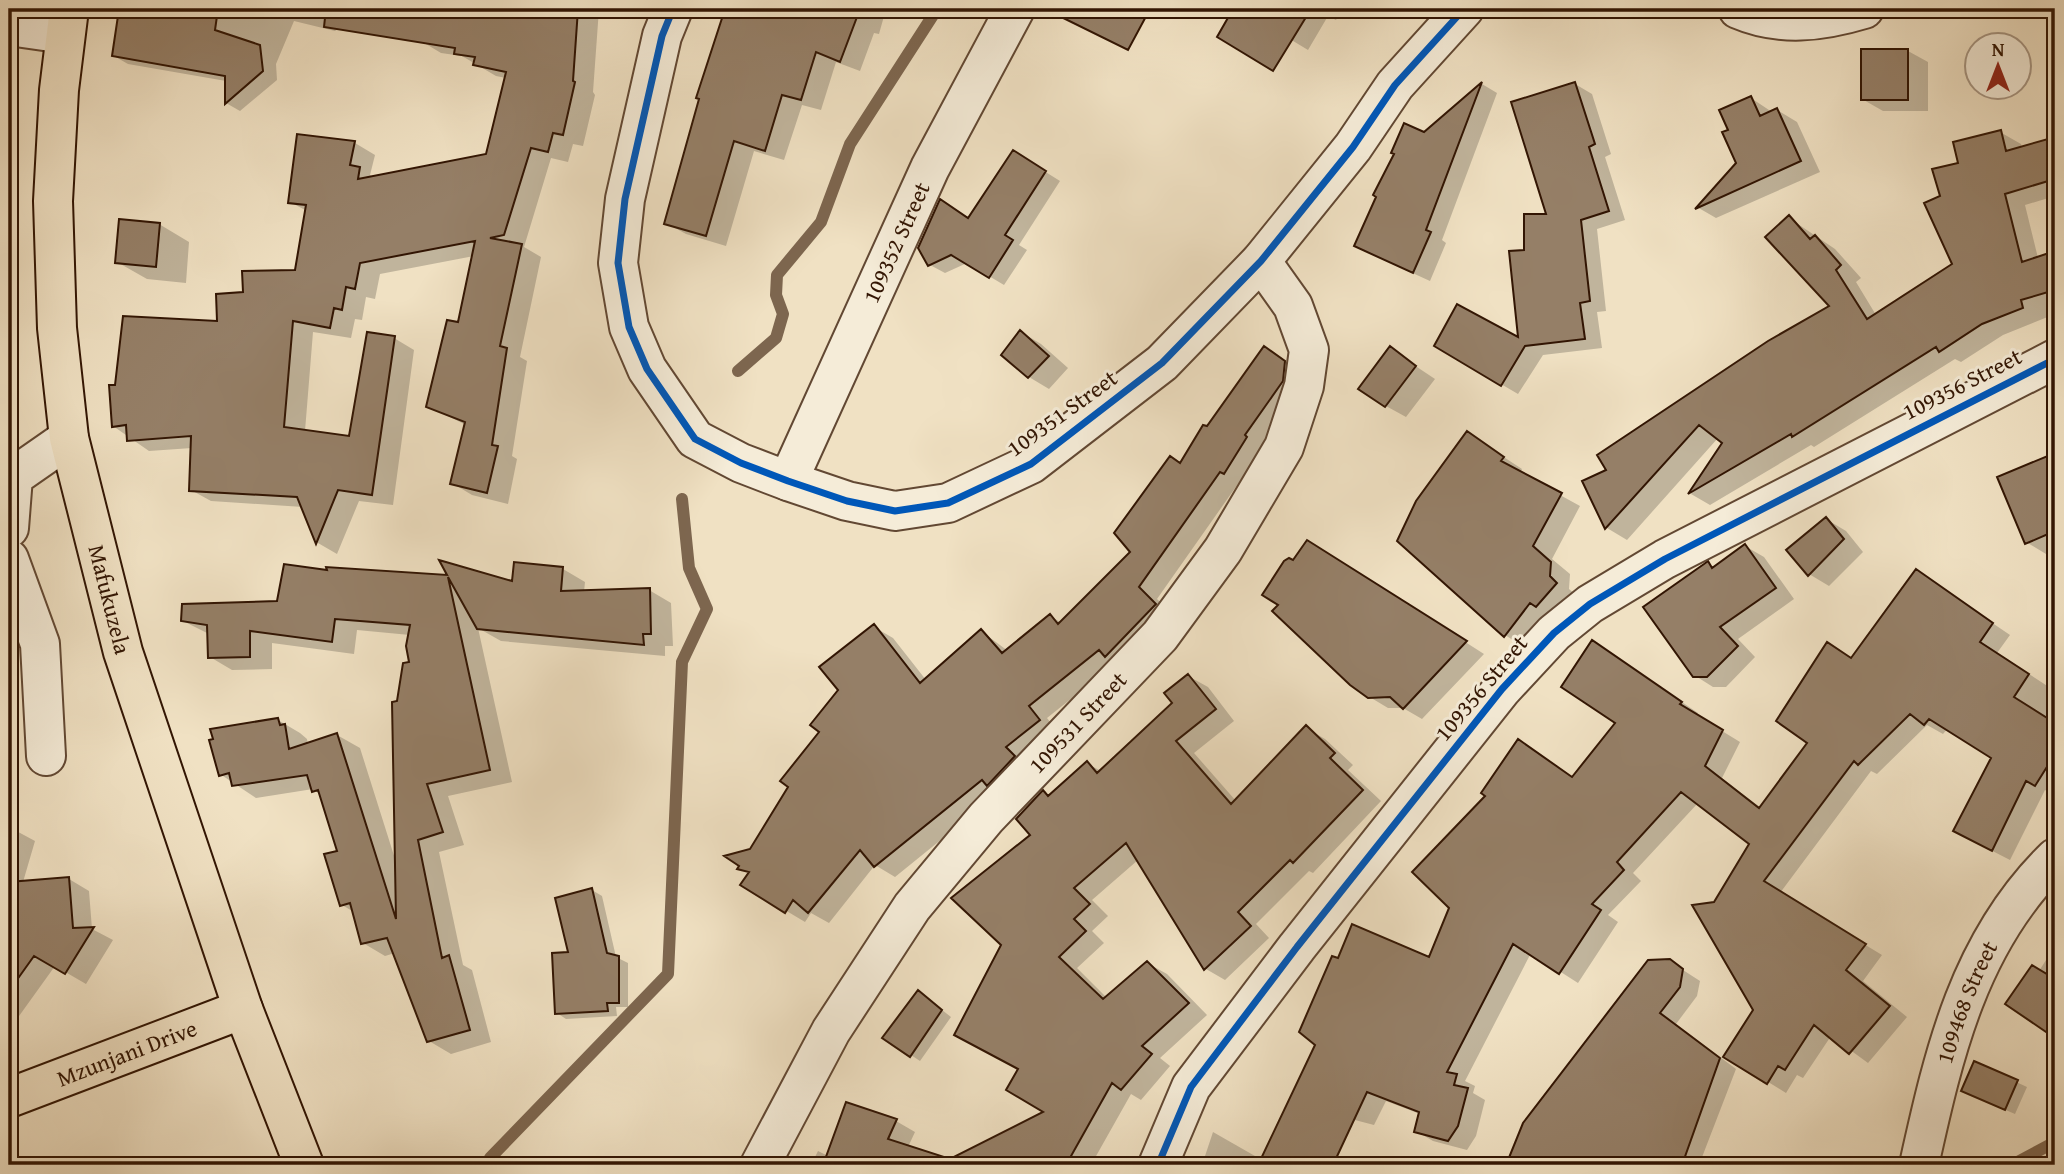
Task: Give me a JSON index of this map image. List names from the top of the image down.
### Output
{
  "streets": {
    "main road": ["Mafukuzela", "Mzunjani Drive"],
    "street": [
      "109352 Street",
      "109356 Street",
      "109351 Street",
      "109531 Street",
      "109468 Street"
    ]
  },
  "crossings": [
    ["109352 Street", "109351 Street"],
    ["109351 Street", "109531 Street"],
    ["Mafukuzela", "Mzunjani Drive"]
  ],
  "north": "top"
}
